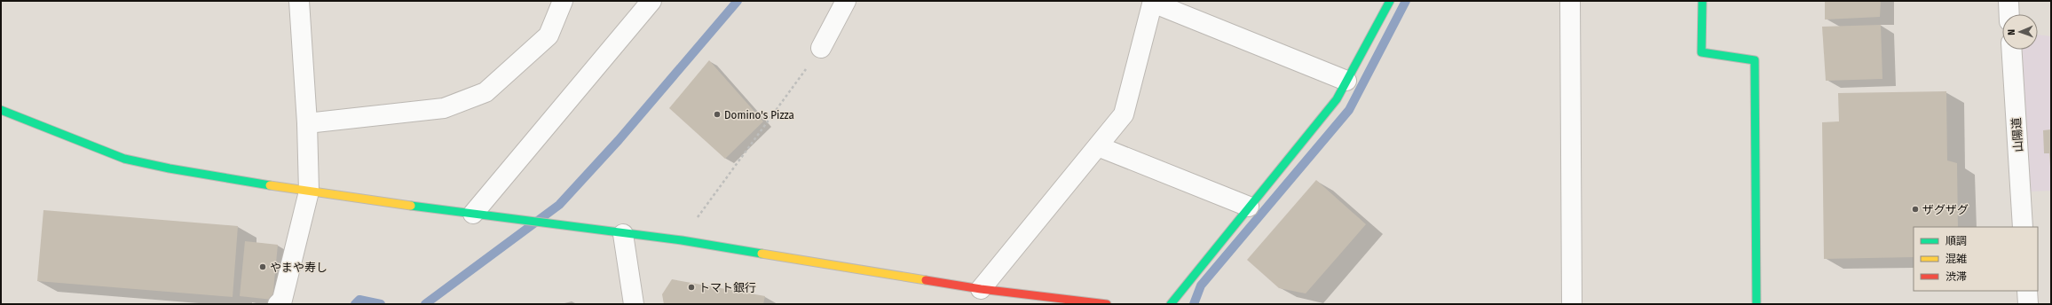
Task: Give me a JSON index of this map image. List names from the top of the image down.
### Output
{
  "streets": {
    "street": ["山陽道"]
  },
  "places": [
    "Domino's Pizza",
    "ザグザグ",
    "やまや寿し",
    "トマト銀行"
  ],
  "legend": ["順調", "混雑", "渋滞"],
  "north": "left"
}
